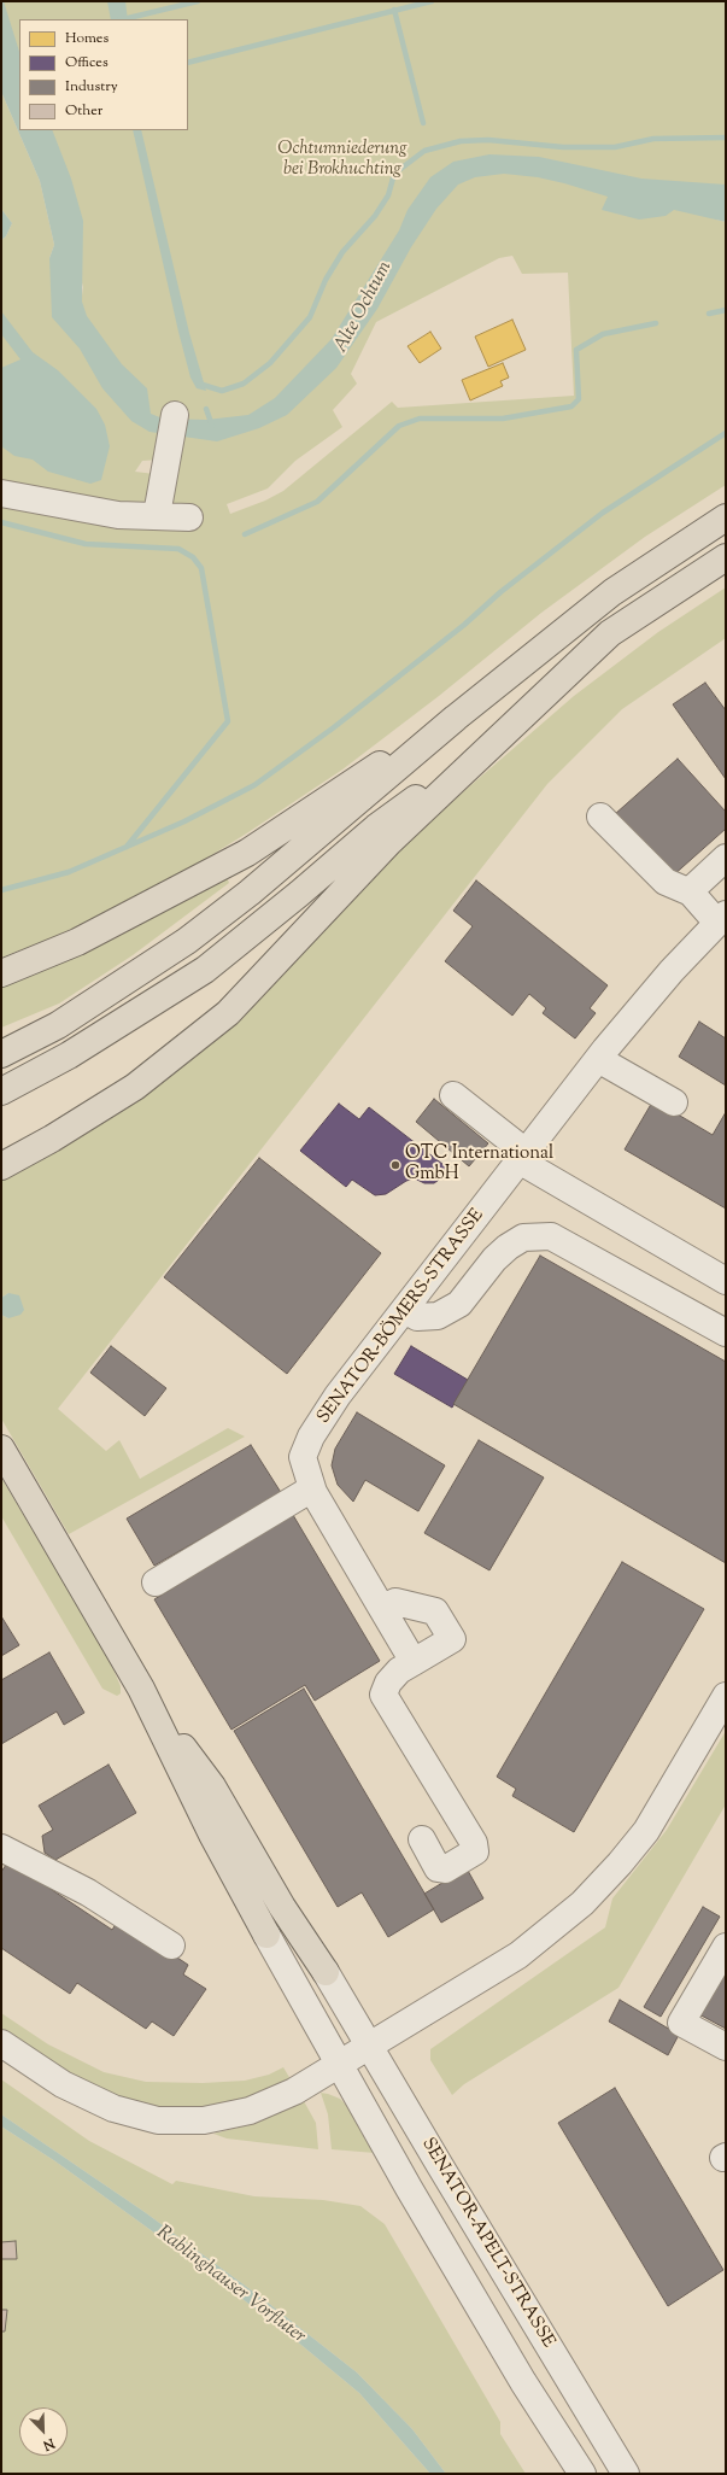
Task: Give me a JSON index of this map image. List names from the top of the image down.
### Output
{
  "streets": {
    "street": ["SENATOR-BÖMERS-STRASSE", "SENATOR-APELT-STRASSE"]
  },
  "water": ["Alte Ochtum", "Rablinghauser Vorfluter"],
  "parks": ["Ochtumniederung bei Brokhuchting"],
  "places": ["OTC International GmbH"],
  "legend": [
    "Homes",
    "Offices",
    "Industry",
    "Other"
  ],
  "north": "bottom right"
}
